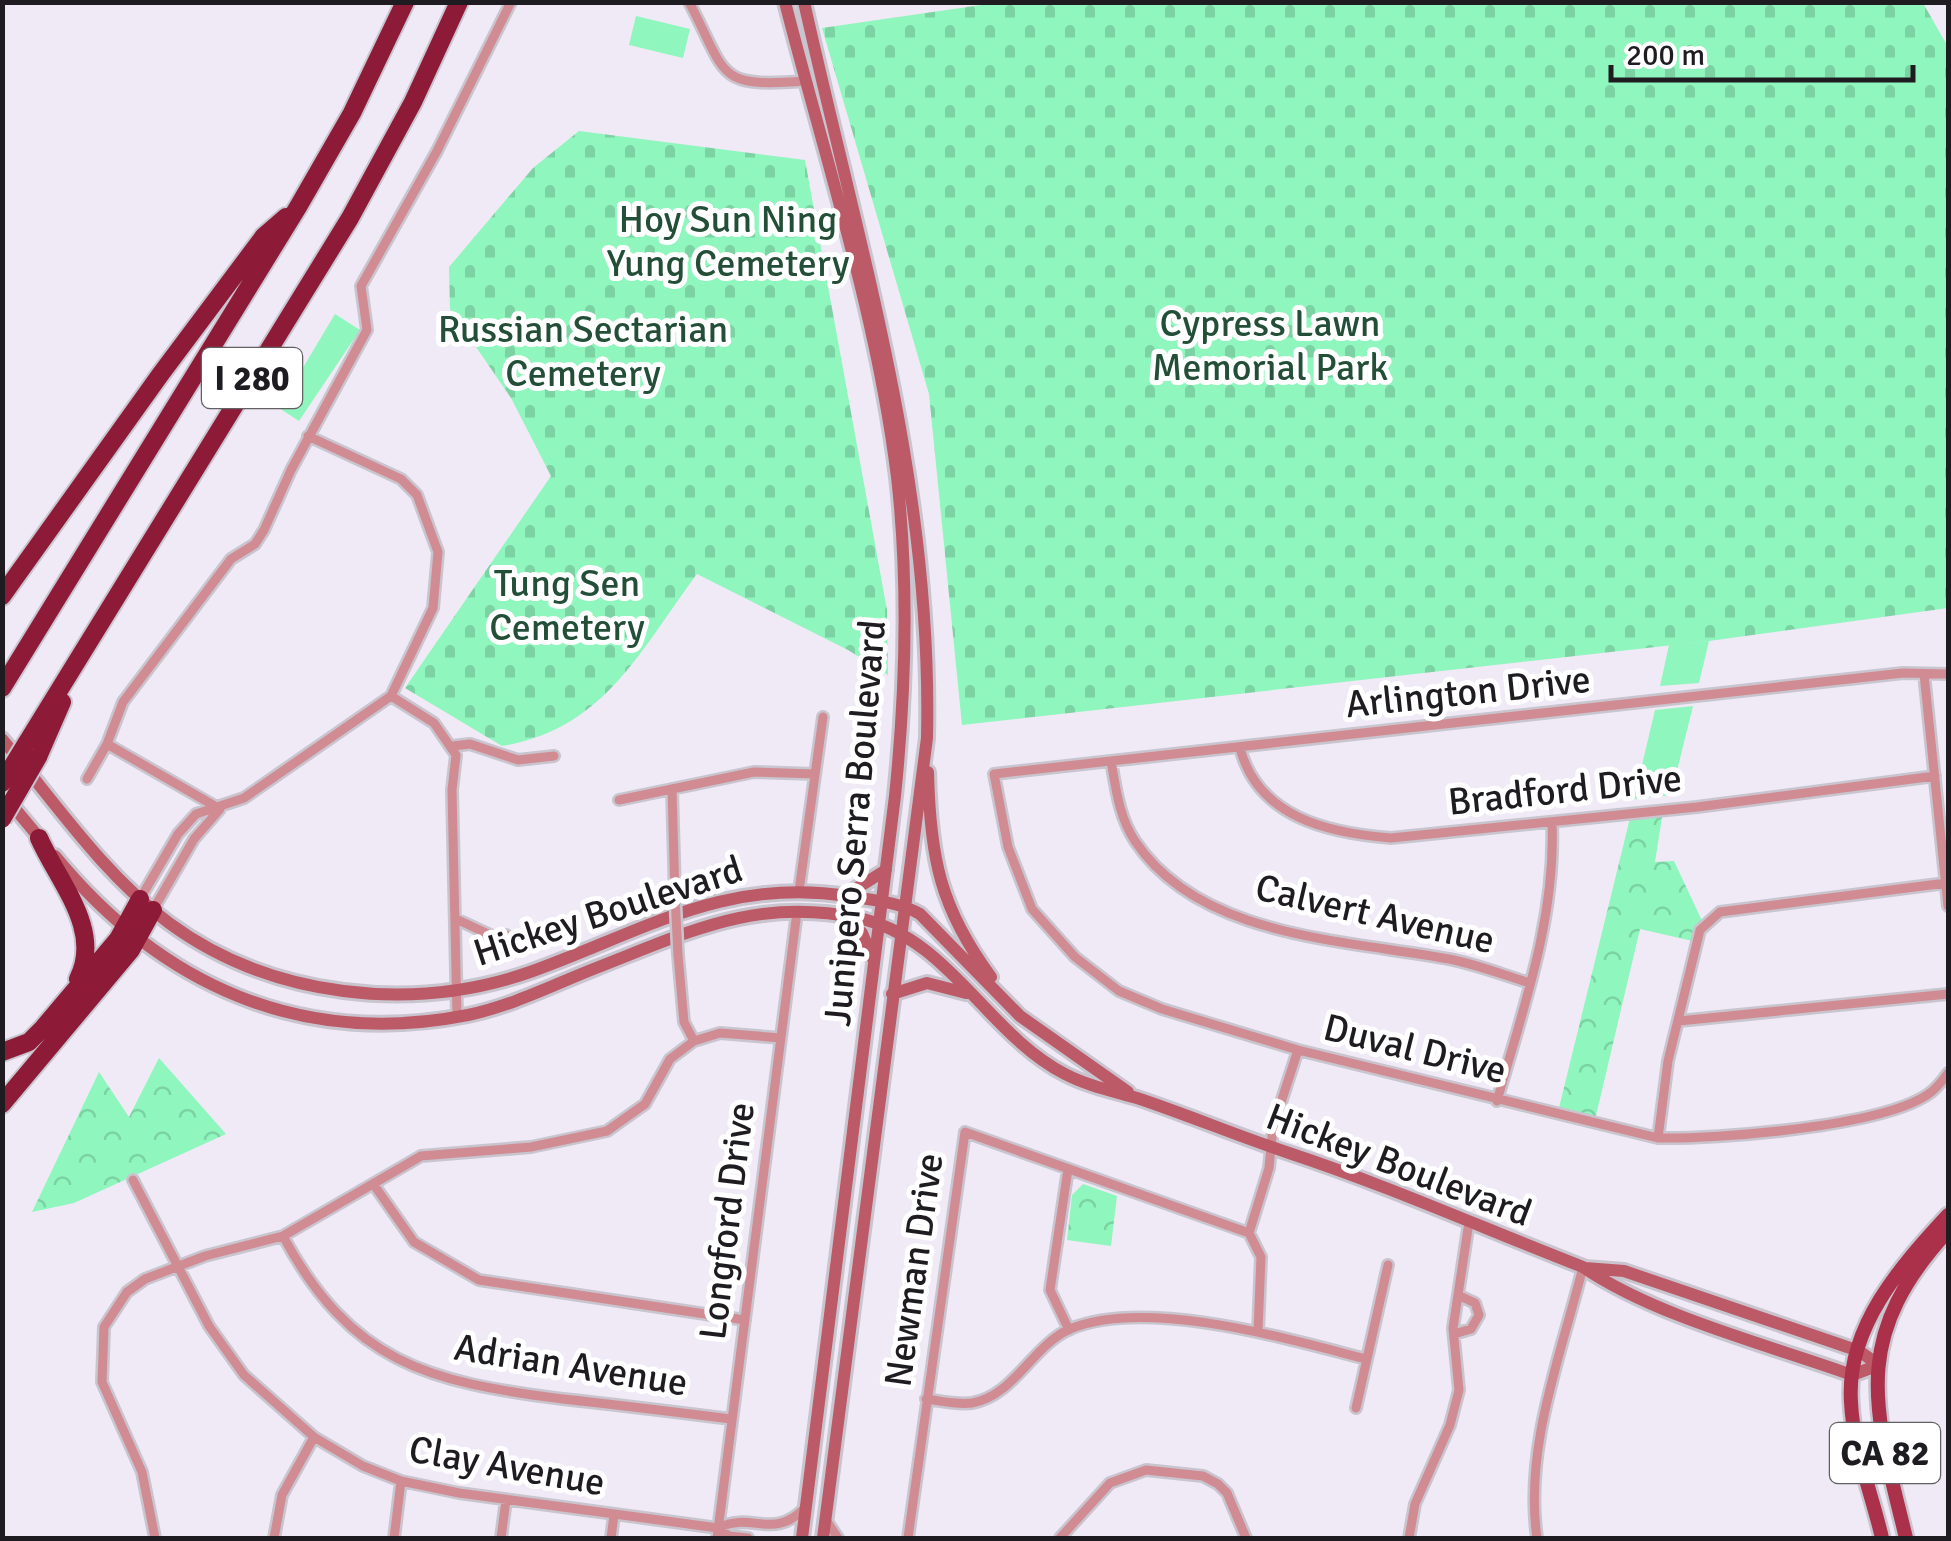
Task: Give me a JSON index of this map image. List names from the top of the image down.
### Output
{
  "streets": {
    "highway": ["I 280"],
    "main road": ["Junipero Serra Boulevard", "Hickey Boulevard", "CA 82"],
    "street": [
      "Arlington Drive",
      "Bradford Drive",
      "Calvert Avenue",
      "Duval Drive",
      "Longford Drive",
      "Newman Drive",
      "Adrian Avenue",
      "Clay Avenue"
    ]
  },
  "crossings": [
    ["Arlington Drive", "Bradford Drive"],
    ["Arlington Drive", "Calvert Avenue"],
    ["Arlington Drive", "Duval Drive"],
    ["Junipero Serra Boulevard", "Hickey Boulevard"],
    ["Junipero Serra Boulevard", "Clay Avenue"],
    ["Hickey Boulevard", "Longford Drive"],
    ["Hickey Boulevard", "CA 82"],
    ["Longford Drive", "Adrian Avenue"],
    ["Longford Drive", "Clay Avenue"]
  ],
  "parks": [
    "Hoy Sun Ning Yung Cemetery",
    "Cypress Lawn Memorial Park",
    "Russian Sectarian Cemetery",
    "Tung Sen Cemetery"
  ],
  "scale_bar": "200 m"
}
